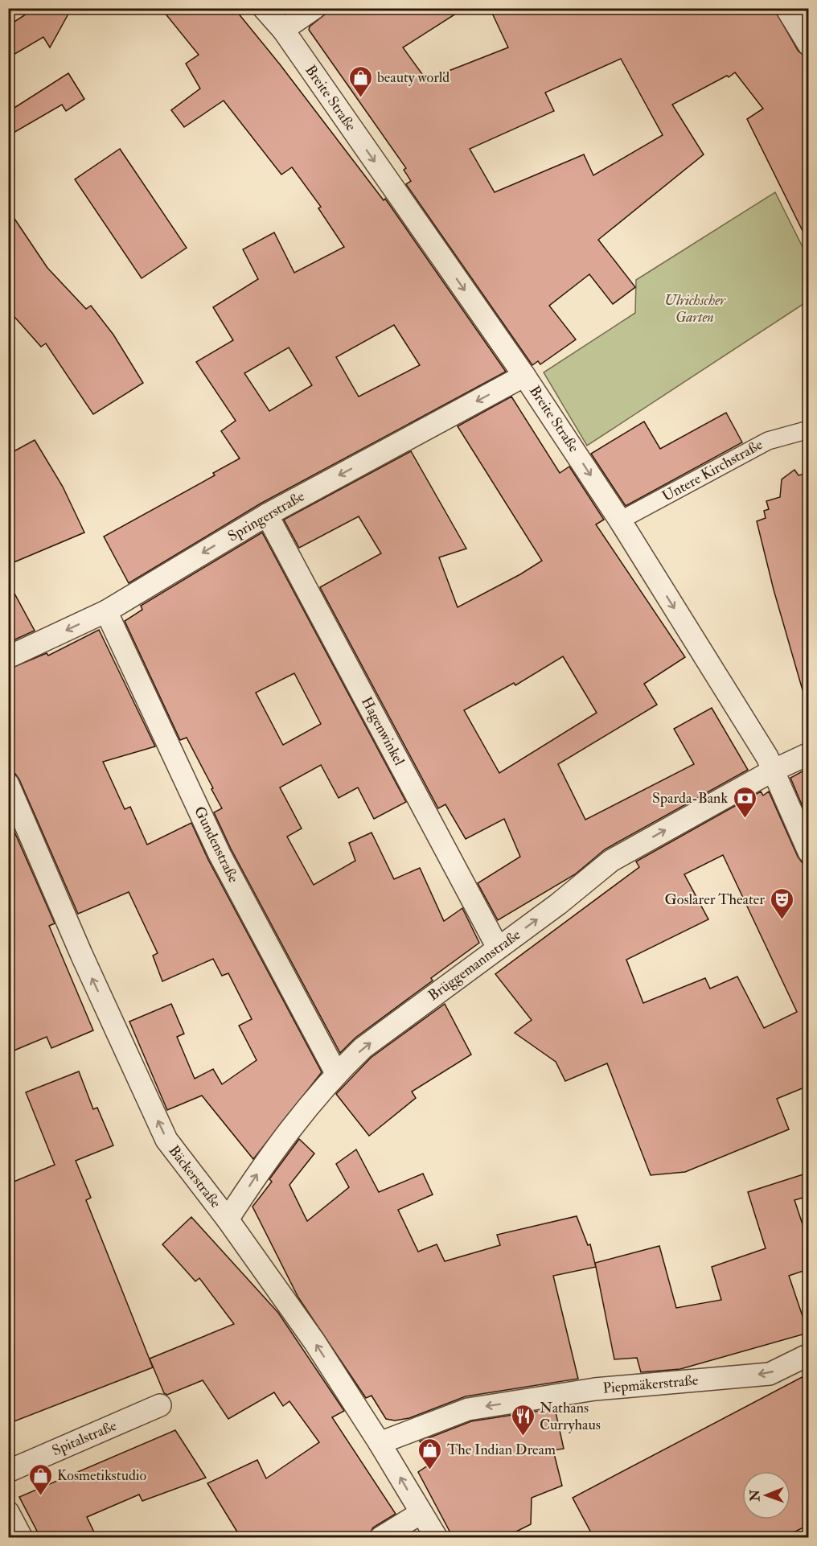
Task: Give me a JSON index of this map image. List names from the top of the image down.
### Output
{
  "streets": {
    "street": [
      "Breite Straße",
      "Untere Kirchstraße",
      "Springerstraße",
      "Hagenwinkel",
      "Gundenstraße",
      "Brüggemannstraße",
      "Bäckerstraße",
      "Piepmäkerstraße",
      "Spitalstraße"
    ]
  },
  "crossings": [
    ["Breite Straße", "Untere Kirchstraße"],
    ["Breite Straße", "Springerstraße"],
    ["Breite Straße", "Brüggemannstraße"],
    ["Springerstraße", "Hagenwinkel"],
    ["Springerstraße", "Gundenstraße"],
    ["Hagenwinkel", "Brüggemannstraße"],
    ["Gundenstraße", "Brüggemannstraße"],
    ["Brüggemannstraße", "Bäckerstraße"],
    ["Bäckerstraße", "Piepmäkerstraße"]
  ],
  "one_way": [
    "Breite Straße",
    "Springerstraße",
    "Brüggemannstraße",
    "Bäckerstraße",
    "Piepmäkerstraße"
  ],
  "parks": ["Ulrichscher Garten"],
  "places": {
    "shop": ["beauty world", "The Indian Dream", "Kosmetikstudio"],
    "bank": ["Sparda-Bank"],
    "theatre": ["Goslarer Theater"],
    "restaurant": ["Nathans Curryhaus"]
  },
  "north": "left"
}
